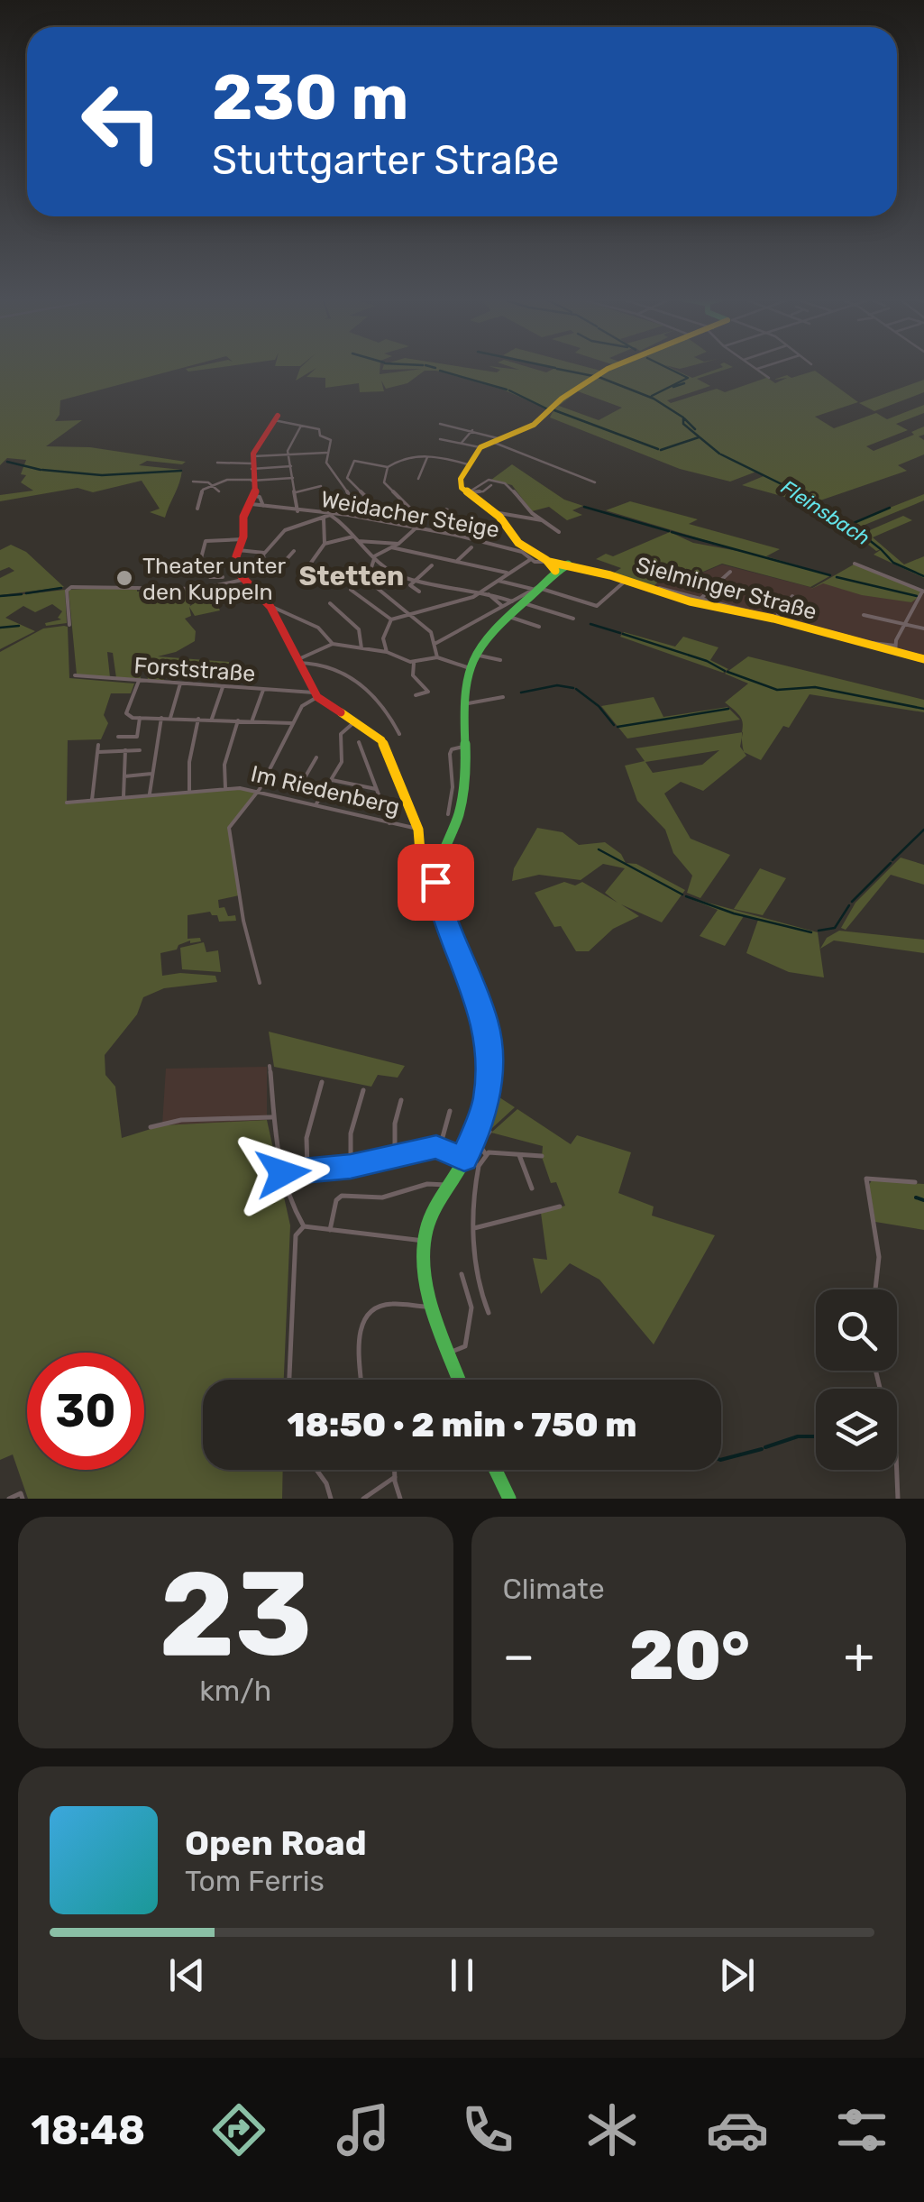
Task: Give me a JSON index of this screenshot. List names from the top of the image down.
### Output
{
  "streets": {
    "street": [
      "Weidacher Steige",
      "Sielminger Straße",
      "Forststraße",
      "Im Riedenberg"
    ]
  },
  "crossings": [
    ["Weidacher Steige", "Sielminger Straße"]
  ],
  "districts": ["Stetten"],
  "water": ["Fleinsbach"],
  "places": ["Theater unter den Kuppeln"],
  "page": {
    "turn": ["230 m", "Stuttgarter Straße"],
    "limit": "30",
    "trip": "18:50 · 2 min · 750 m",
    "tile": [
      ["23", "km/h"],
      "Climate"
    ],
    "heat": ["−", "20°", "+"],
    "song": ["Open Road", "Tom Ferris"],
    "tabs": "18:48"
  }
}
